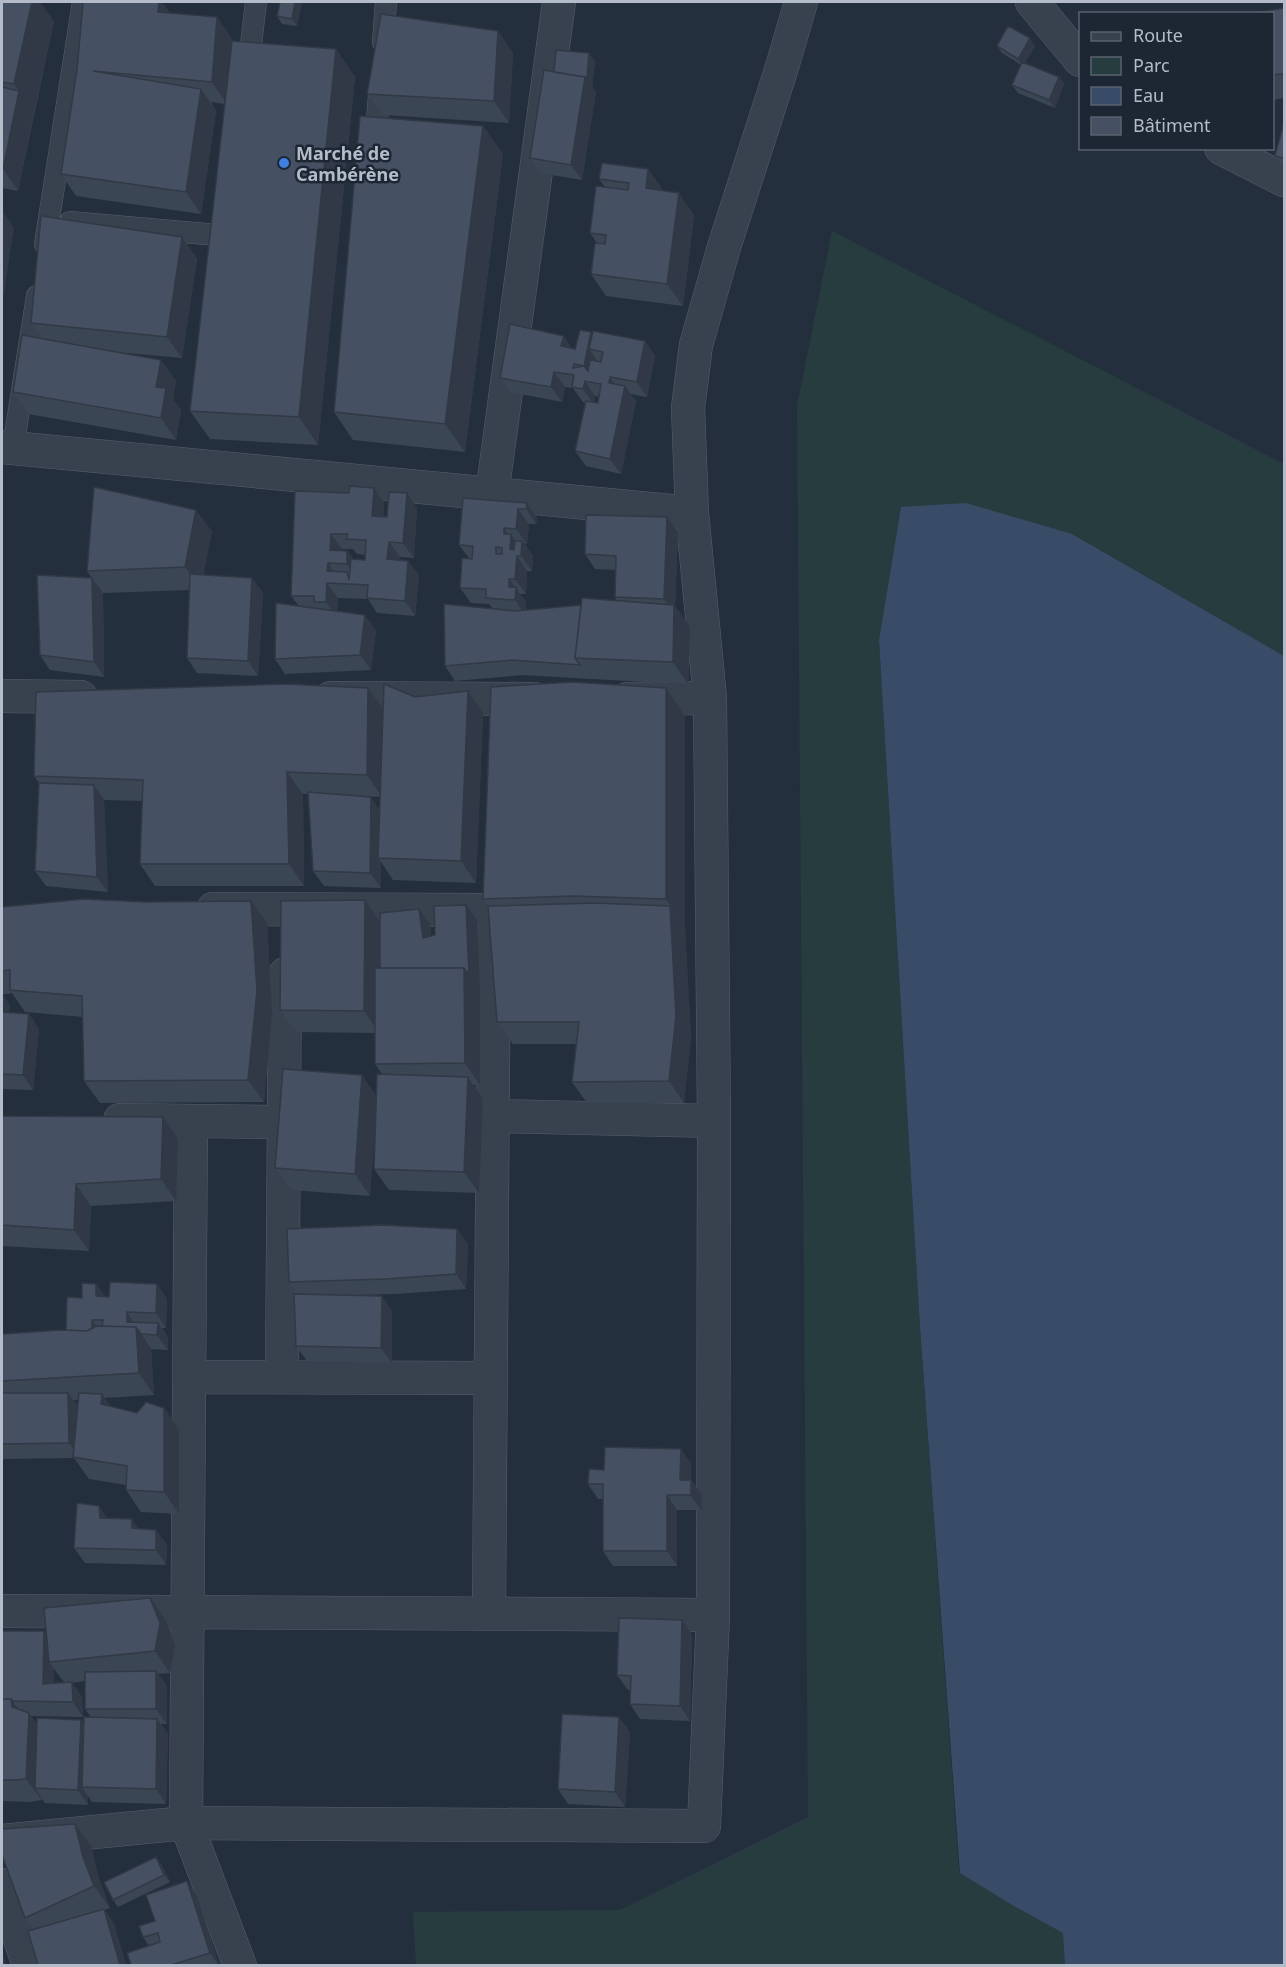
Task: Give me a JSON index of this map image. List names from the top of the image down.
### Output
{
  "places": ["Marché de Cambérène"],
  "legend": [
    "Route",
    "Parc",
    "Eau",
    "Bâtiment"
  ]
}
